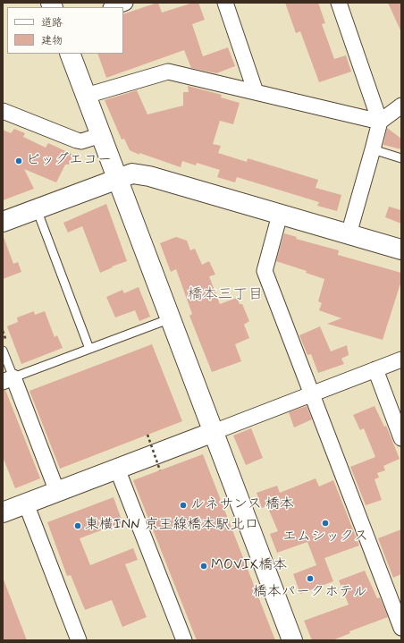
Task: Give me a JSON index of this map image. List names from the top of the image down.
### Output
{
  "districts": ["橋本三丁目"],
  "places": [
    "ビッグエコー",
    "ルネサンス 橋本",
    "エムシックス",
    "東横INN 京王線橋本駅北口",
    "MOVIX橋本",
    "橋本パークホテル"
  ],
  "legend": ["道路", "建物"]
}
